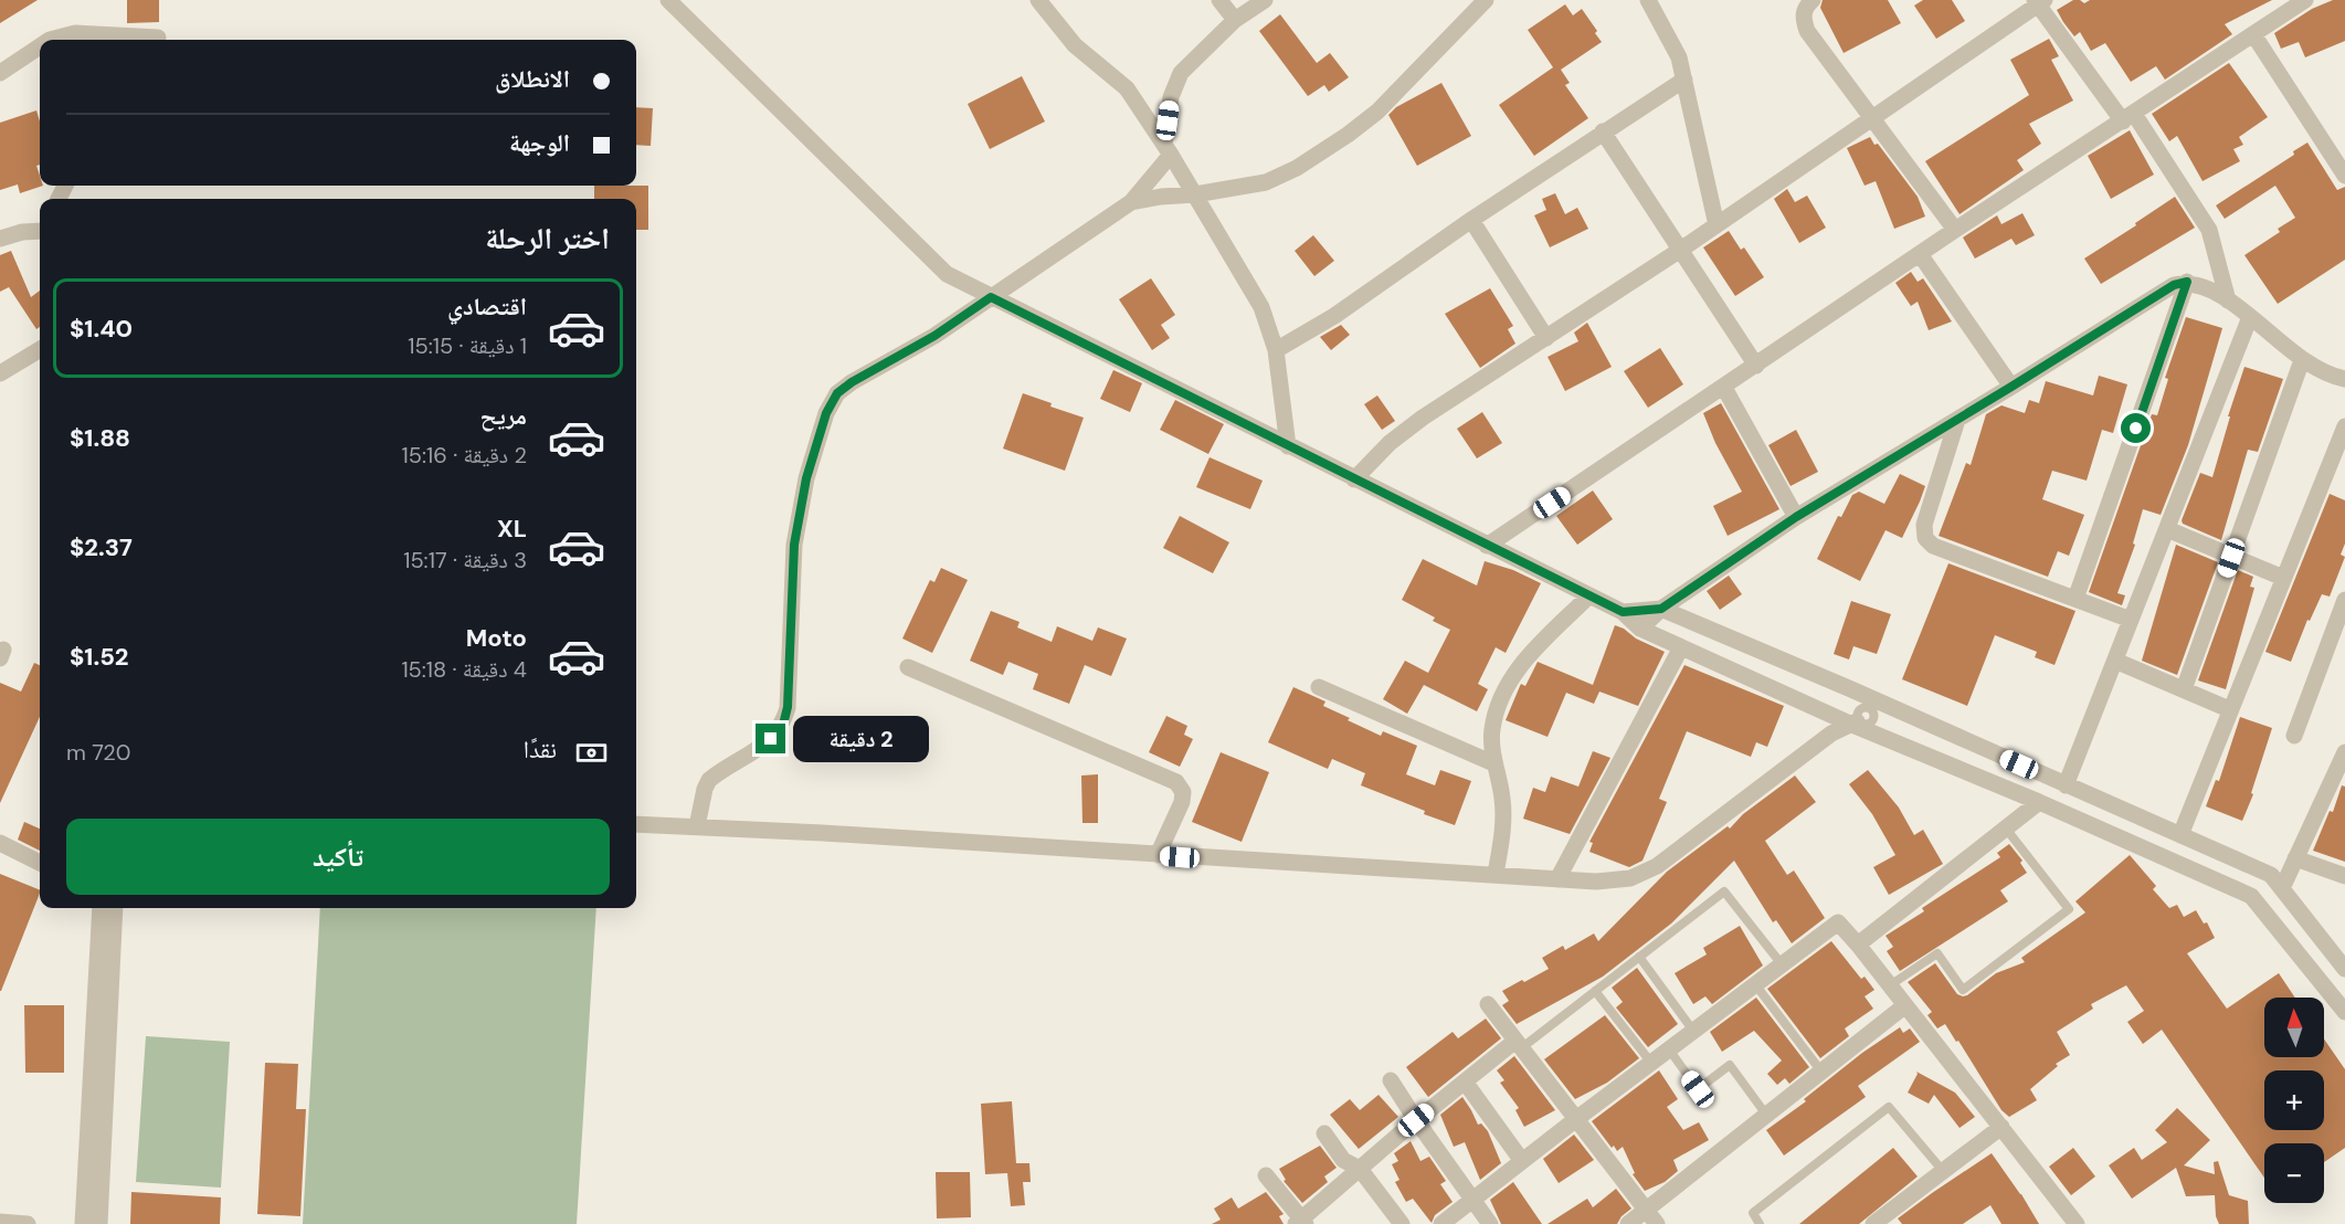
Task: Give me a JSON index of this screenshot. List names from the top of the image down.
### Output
{
  "north": "top",
  "page": {
    "banner": ["الانطلاق", "الوجهة"],
    "heading": "اختر الرحلة",
    "list": [
      {
        "name": "اقتصادي",
        "note": "1 دقيقة · 15:15",
        "value": "$1.40"
      },
      {
        "name": "مريح",
        "note": "2 دقيقة · 15:16",
        "value": "$1.88"
      },
      {
        "name": "XL",
        "note": "3 دقيقة · 15:17",
        "value": "$2.37"
      },
      {
        "name": "Moto",
        "note": "4 دقيقة · 15:18",
        "value": "$1.52"
      }
    ],
    "bubble": "2 دقيقة",
    "pay": ["نقدًا", "720 m"],
    "buttons": "تأكيد",
    "map_buttons": ["+", "−"]
  }
}
